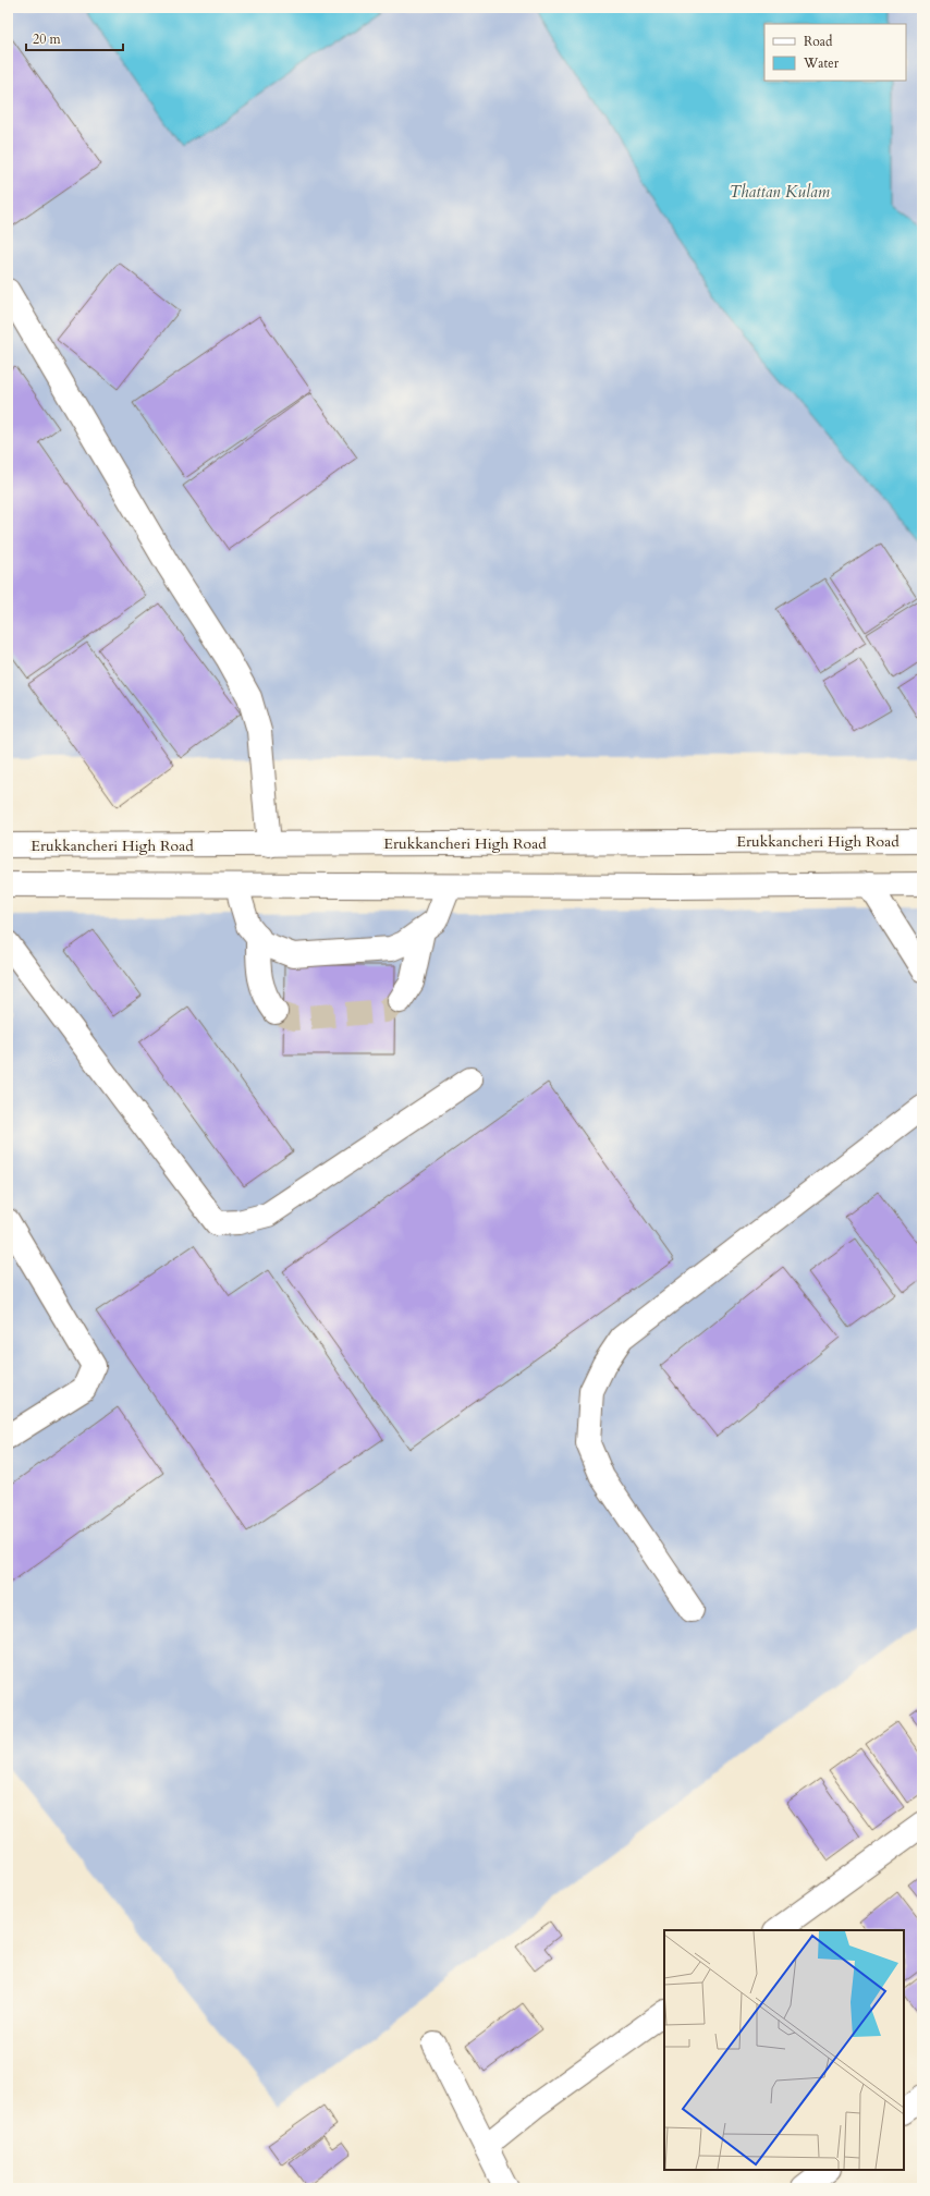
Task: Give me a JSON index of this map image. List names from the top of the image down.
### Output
{
  "streets": {
    "main road": ["Erukkancheri High Road"]
  },
  "water": ["Thattan Kulam"],
  "legend": ["Road", "Water"],
  "scale_bar": "20 m"
}
